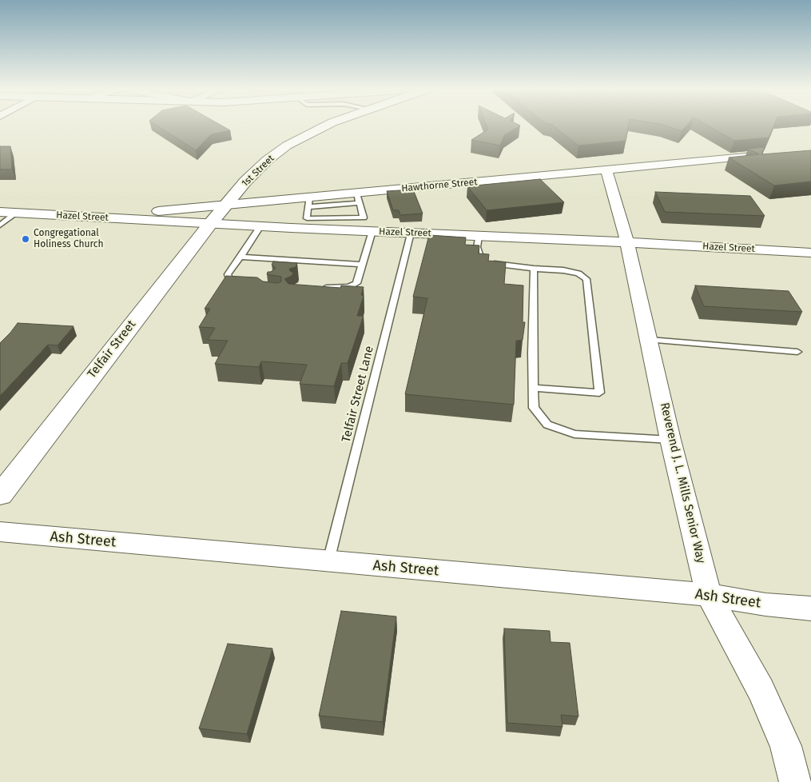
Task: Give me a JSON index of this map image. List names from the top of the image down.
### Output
{
  "streets": {
    "street": [
      "1st Street",
      "Hawthorne Street",
      "Hazel Street",
      "Telfair Street",
      "Reverend J. L. Mills Senior Way",
      "Ash Street"
    ],
    "lane": ["Telfair Street Lane"]
  },
  "crossings": [
    ["1st Street", "Hawthorne Street"],
    ["1st Street", "Telfair Street"],
    ["Hawthorne Street", "Hazel Street"],
    ["Hawthorne Street", "Telfair Street"],
    ["Hawthorne Street", "Reverend J. L. Mills Senior Way"],
    ["Hazel Street", "Telfair Street"],
    ["Hazel Street", "Telfair Street Lane"],
    ["Hazel Street", "Reverend J. L. Mills Senior Way"],
    ["Telfair Street Lane", "Ash Street"],
    ["Reverend J. L. Mills Senior Way", "Ash Street"]
  ],
  "places": ["Congregational Holiness Church"]
}
